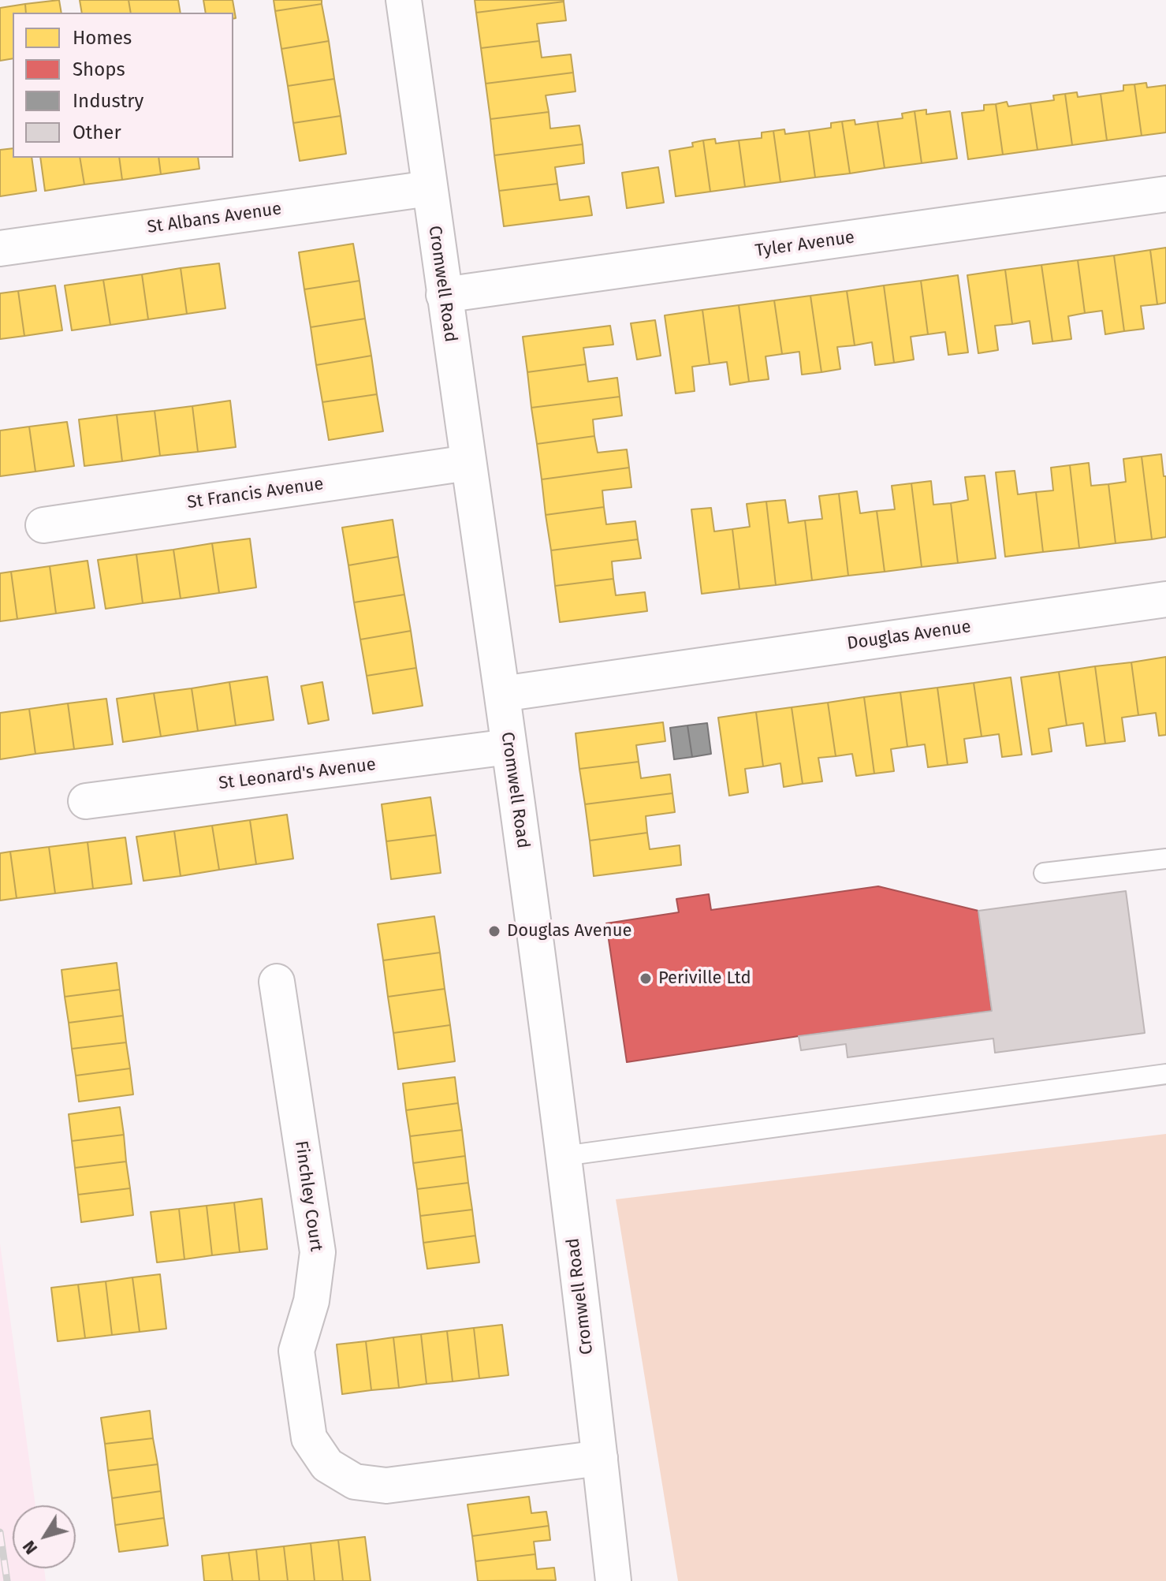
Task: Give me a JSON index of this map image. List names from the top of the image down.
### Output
{
  "streets": {
    "street": [
      "St Albans Avenue",
      "Tyler Avenue",
      "Cromwell Road",
      "St Francis Avenue",
      "Douglas Avenue",
      "St Leonard's Avenue",
      "Finchley Court"
    ]
  },
  "crossings": [
    ["St Albans Avenue", "Cromwell Road"],
    ["Tyler Avenue", "Cromwell Road"],
    ["Cromwell Road", "St Francis Avenue"],
    ["Cromwell Road", "Douglas Avenue"],
    ["Cromwell Road", "St Leonard's Avenue"],
    ["Cromwell Road", "Finchley Court"]
  ],
  "places": ["Douglas Avenue", "Periville Ltd"],
  "legend": [
    "Homes",
    "Shops",
    "Industry",
    "Other"
  ],
  "north": "bottom left"
}
